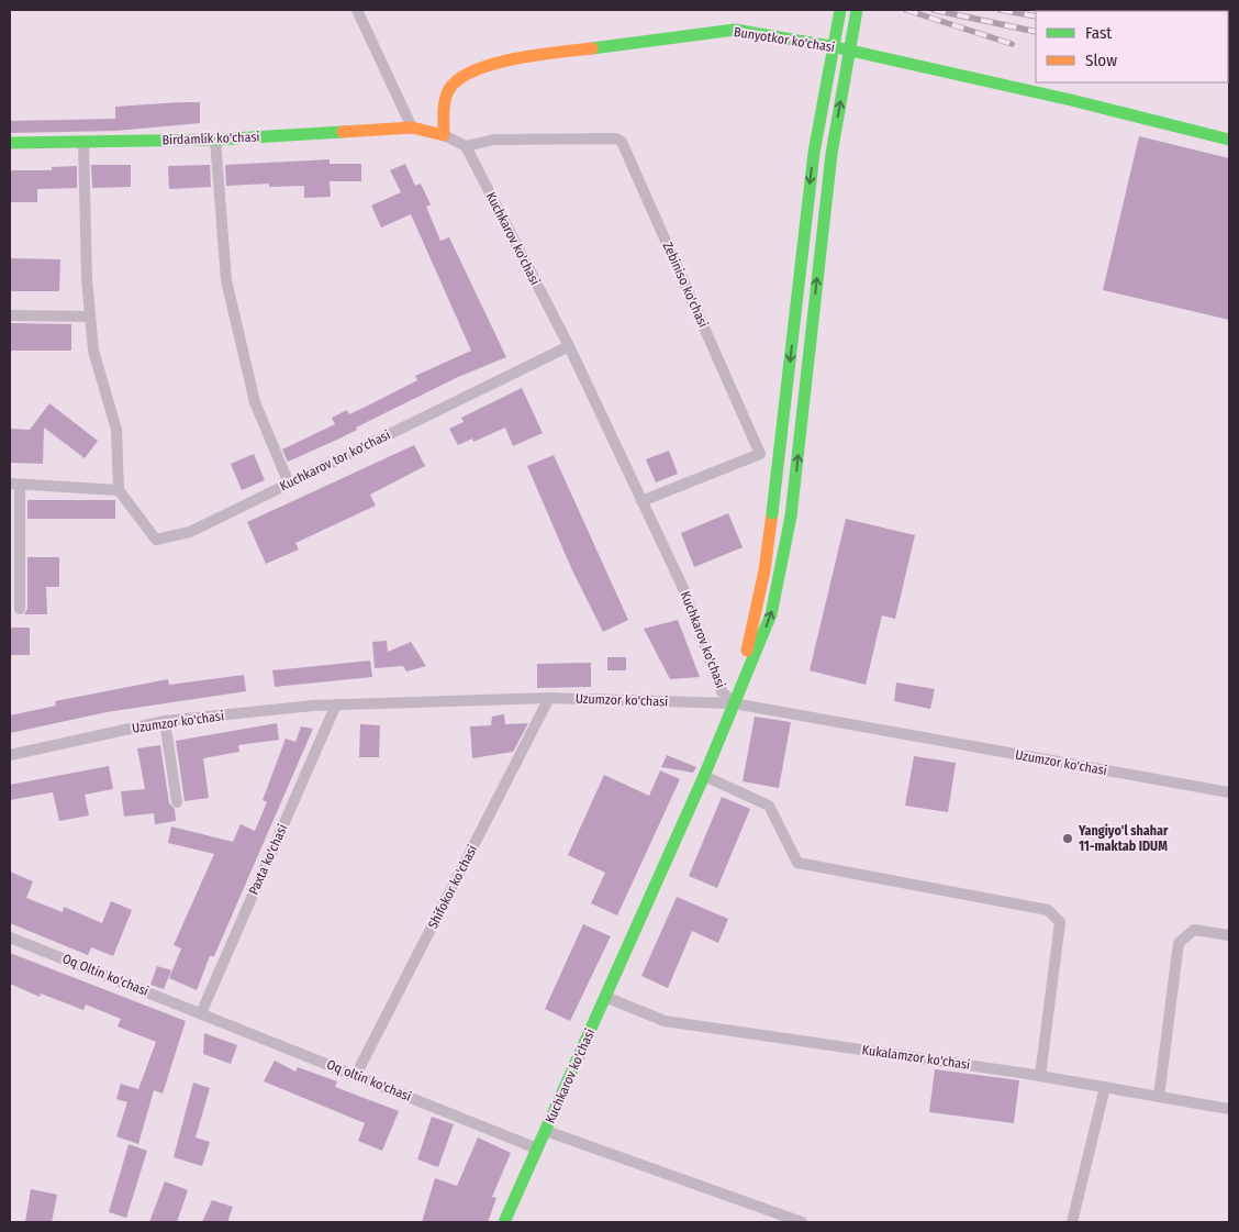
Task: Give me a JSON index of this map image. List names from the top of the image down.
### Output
{
  "streets": {
    "main road": ["Bunyotkor ko'chasi", "Birdamlik ko'chasi", "Kuchkarov ko'chasi"],
    "street": [
      "Zebiniso ko'chasi",
      "Kuchkarov tor ko'chasi",
      "Uzumzor ko'chasi",
      "Paxta ko'chasi",
      "Shifokor ko'chasi",
      "Oq Oltin ko'chasi",
      "Kukalamzor ko'chasi",
      "Oq oltin ko'chasi"
    ]
  },
  "crossings": [
    ["Kuchkarov ko'chasi", "Zebiniso ko'chasi"],
    ["Kuchkarov ko'chasi", "Kuchkarov tor ko'chasi"],
    ["Kuchkarov ko'chasi", "Uzumzor ko'chasi"],
    ["Kuchkarov ko'chasi", "Kukalamzor ko'chasi"],
    ["Kuchkarov ko'chasi", "Oq oltin ko'chasi"],
    ["Uzumzor ko'chasi", "Paxta ko'chasi"],
    ["Uzumzor ko'chasi", "Shifokor ko'chasi"],
    ["Paxta ko'chasi", "Oq Oltin ko'chasi"],
    ["Paxta ko'chasi", "Oq oltin ko'chasi"],
    ["Shifokor ko'chasi", "Oq oltin ko'chasi"],
    ["Oq Oltin ko'chasi", "Oq oltin ko'chasi"]
  ],
  "places": ["Yangiyo'l shahar 11-maktab IDUM"],
  "legend": ["Fast", "Slow"]
}
